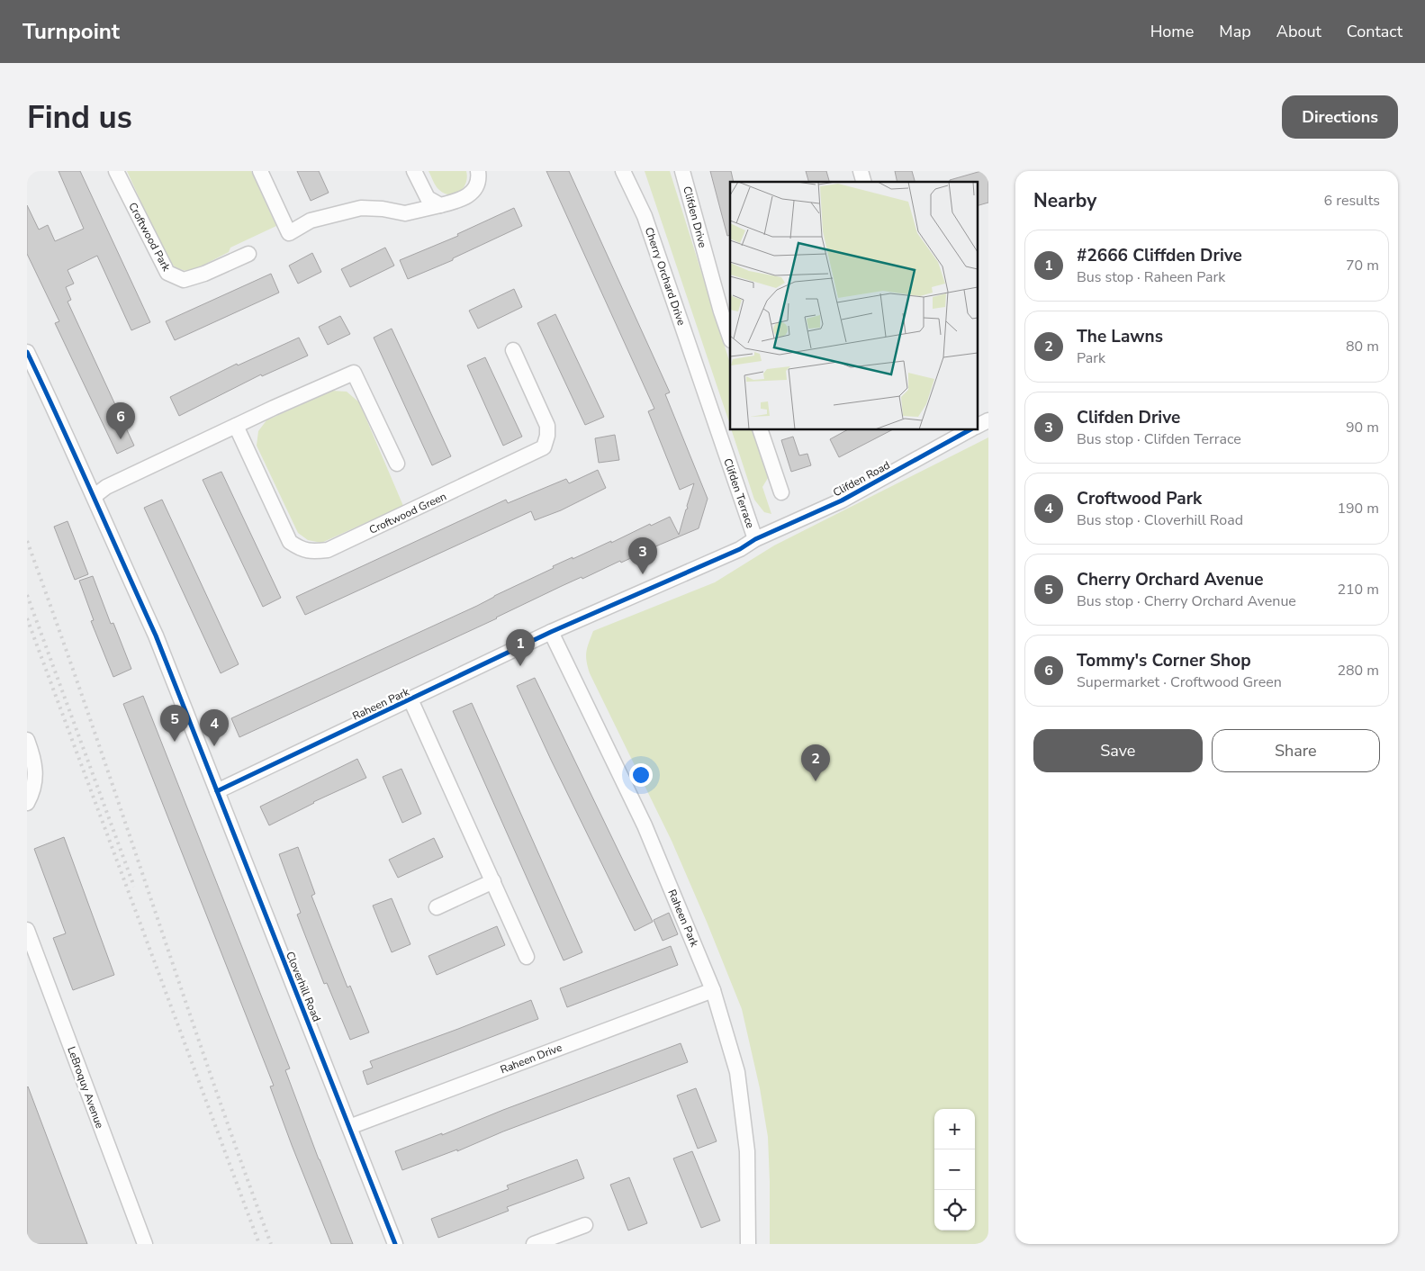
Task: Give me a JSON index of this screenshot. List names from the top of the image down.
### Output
{
  "streets": {
    "street": [
      "Clifden Drive",
      "Croftwood Park",
      "Cherry Orchard Drive",
      "Clifden Road",
      "Clifden Terrace",
      "Croftwood Green",
      "Raheen Park",
      "Cloverhill Road",
      "Raheen Drive",
      "LeBroquy Avenue"
    ]
  },
  "crossings": [
    ["Cherry Orchard Drive", "Clifden Terrace"],
    ["Clifden Road", "Clifden Terrace"],
    ["Clifden Terrace", "Raheen Park"],
    ["Raheen Park", "Cloverhill Road"],
    ["Raheen Park", "Raheen Drive"],
    ["Cloverhill Road", "Raheen Drive"]
  ],
  "page": {
    "header": "Turnpoint",
    "nav": [
      "Home",
      "Map",
      "About",
      "Contact"
    ],
    "buttons": [
      "Directions",
      ["Save", "Share"]
    ],
    "title": "Find us",
    "heading": ["Nearby", "6 results"],
    "list": [
      {
        "mark": "1",
        "name": "#2666 Cliffden Drive",
        "note": "Bus stop · Raheen Park",
        "value": "70 m"
      },
      {
        "mark": "2",
        "name": "The Lawns",
        "note": "Park",
        "value": "80 m"
      },
      {
        "mark": "3",
        "name": "Clifden Drive",
        "note": "Bus stop · Clifden Terrace",
        "value": "90 m"
      },
      {
        "mark": "4",
        "name": "Croftwood Park",
        "note": "Bus stop · Cloverhill Road",
        "value": "190 m"
      },
      {
        "mark": "5",
        "name": "Cherry Orchard Avenue",
        "note": "Bus stop · Cherry Orchard Avenue",
        "value": "210 m"
      },
      {
        "mark": "6",
        "name": "Tommy's Corner Shop",
        "note": "Supermarket · Croftwood Green",
        "value": "280 m"
      }
    ],
    "pins": [
      "6",
      "3",
      "1",
      "5",
      "4",
      "2"
    ],
    "map_buttons": ["+", "−"]
  }
}
